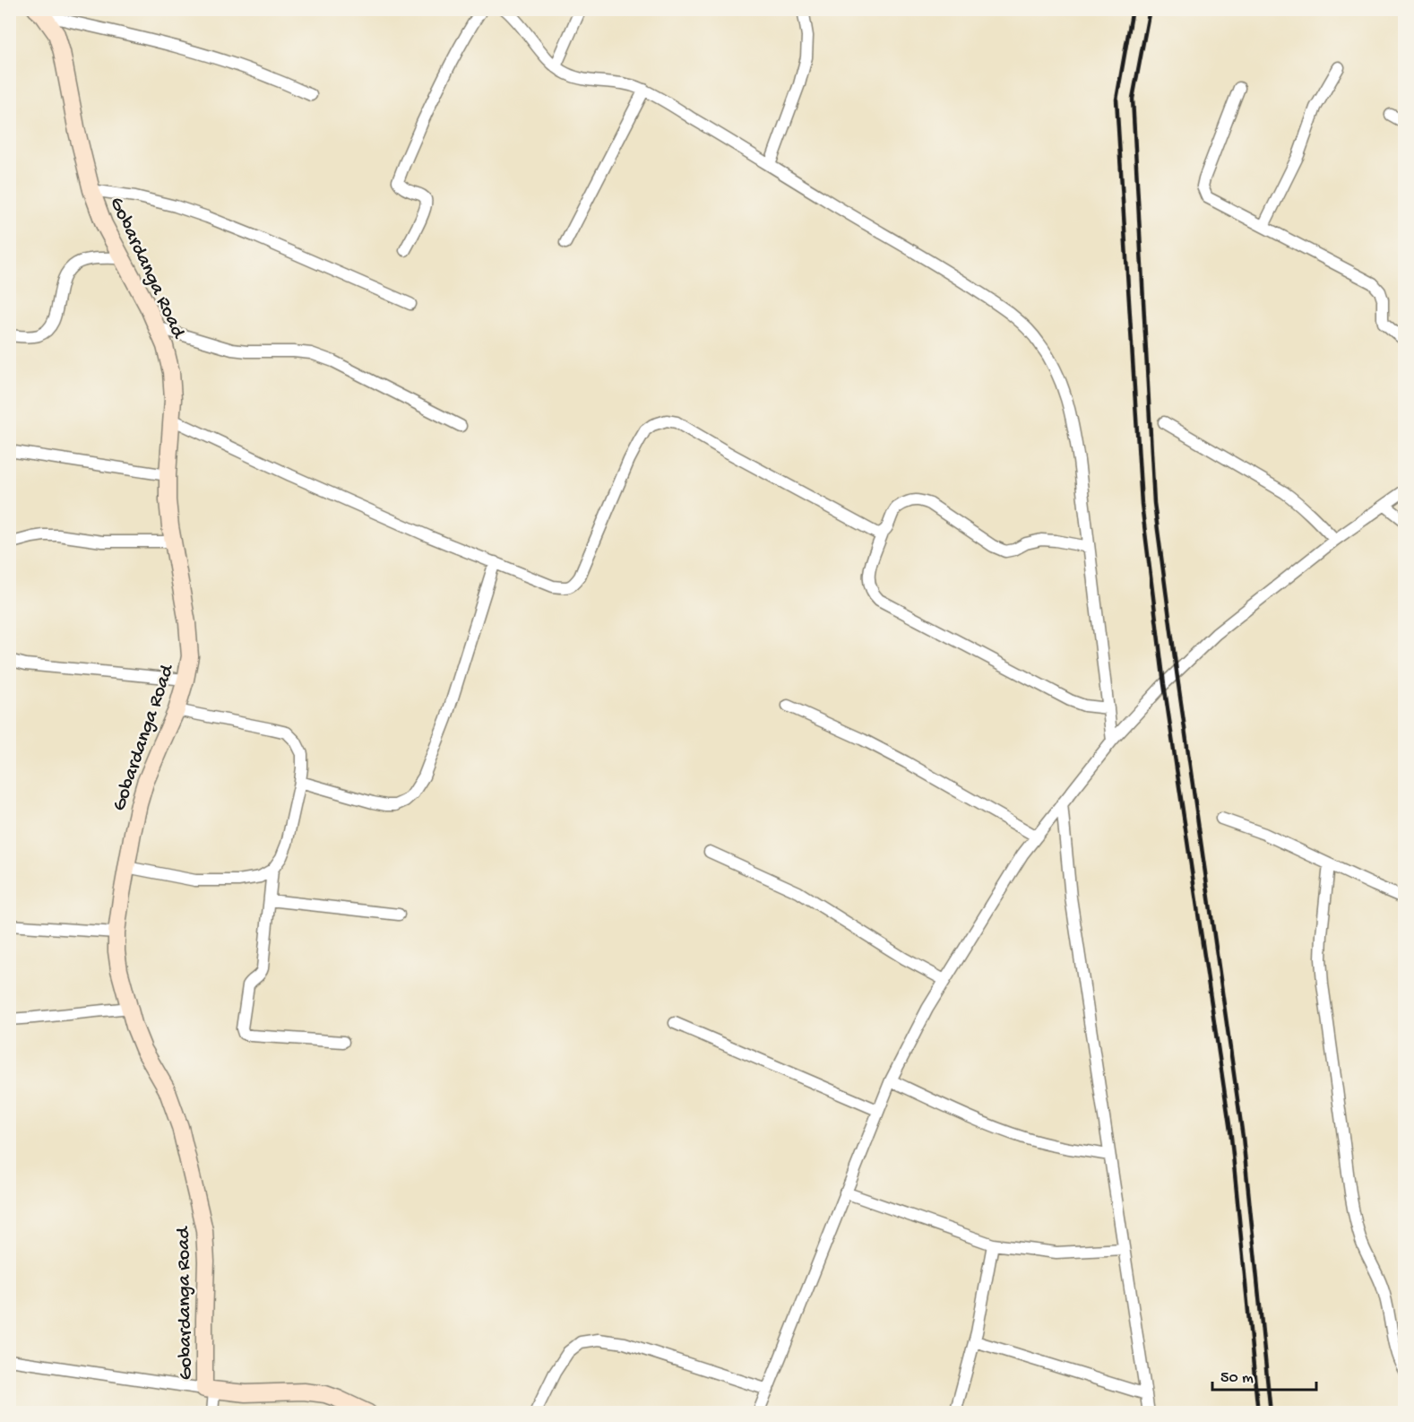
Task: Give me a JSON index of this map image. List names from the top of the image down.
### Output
{
  "streets": {
    "main road": ["Gobardanga Road"]
  },
  "scale_bar": "50 m"
}
